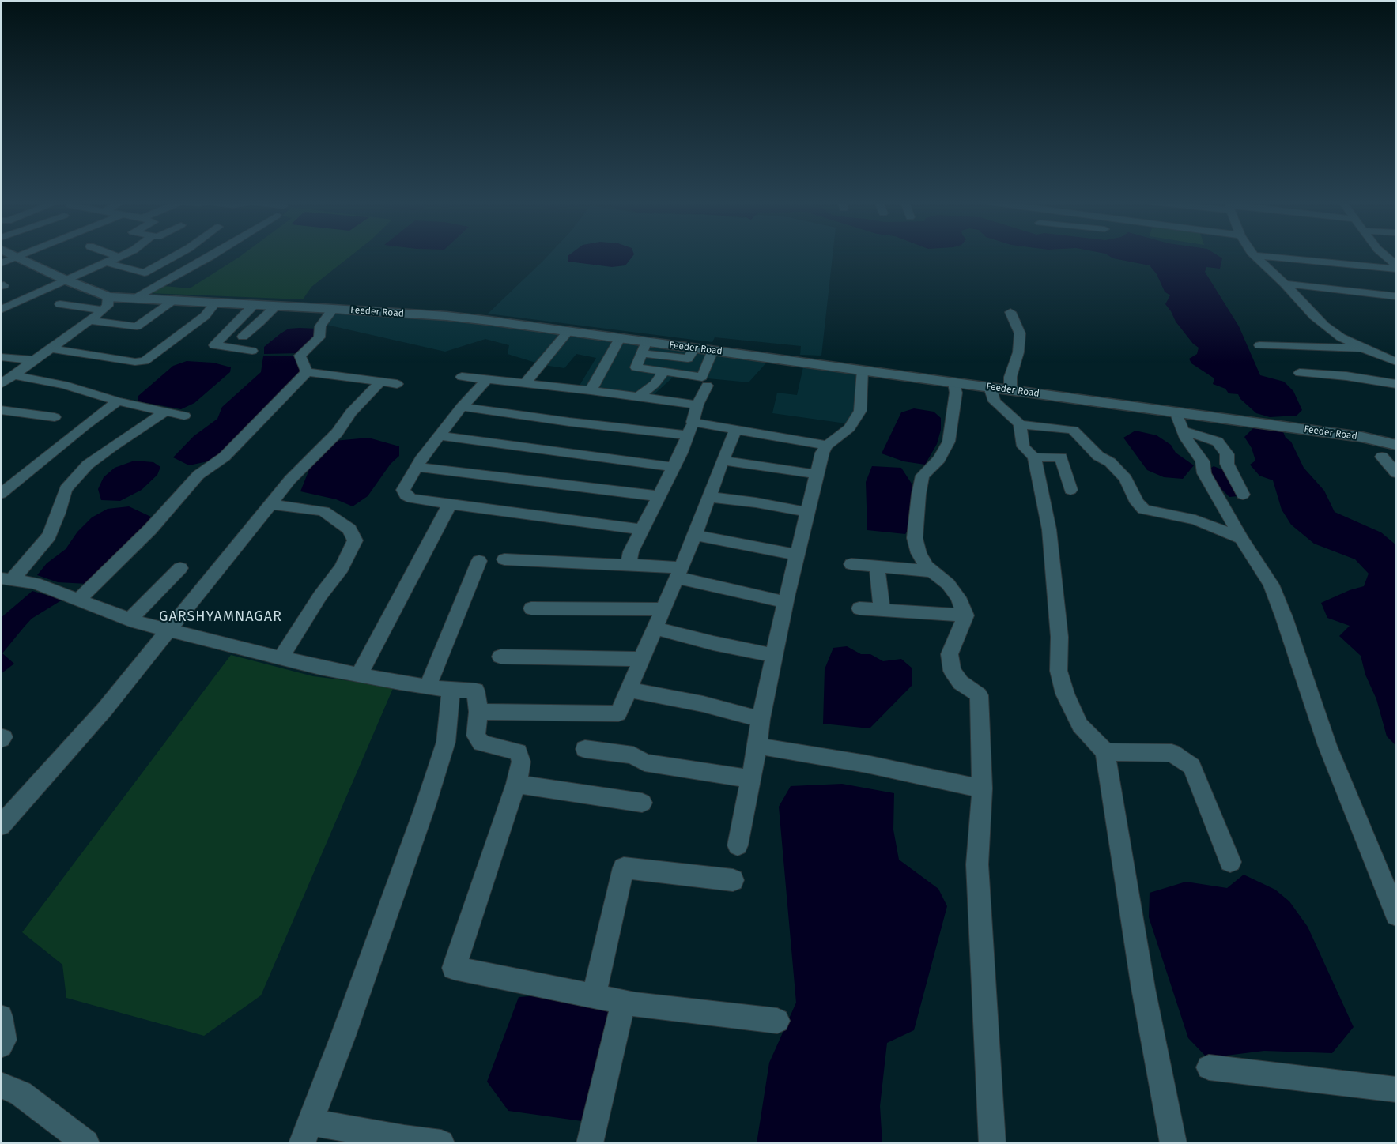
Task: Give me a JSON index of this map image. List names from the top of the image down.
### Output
{
  "streets": {
    "street": ["Feeder Road"]
  },
  "districts": ["GARSHYAMNAGAR"]
}
